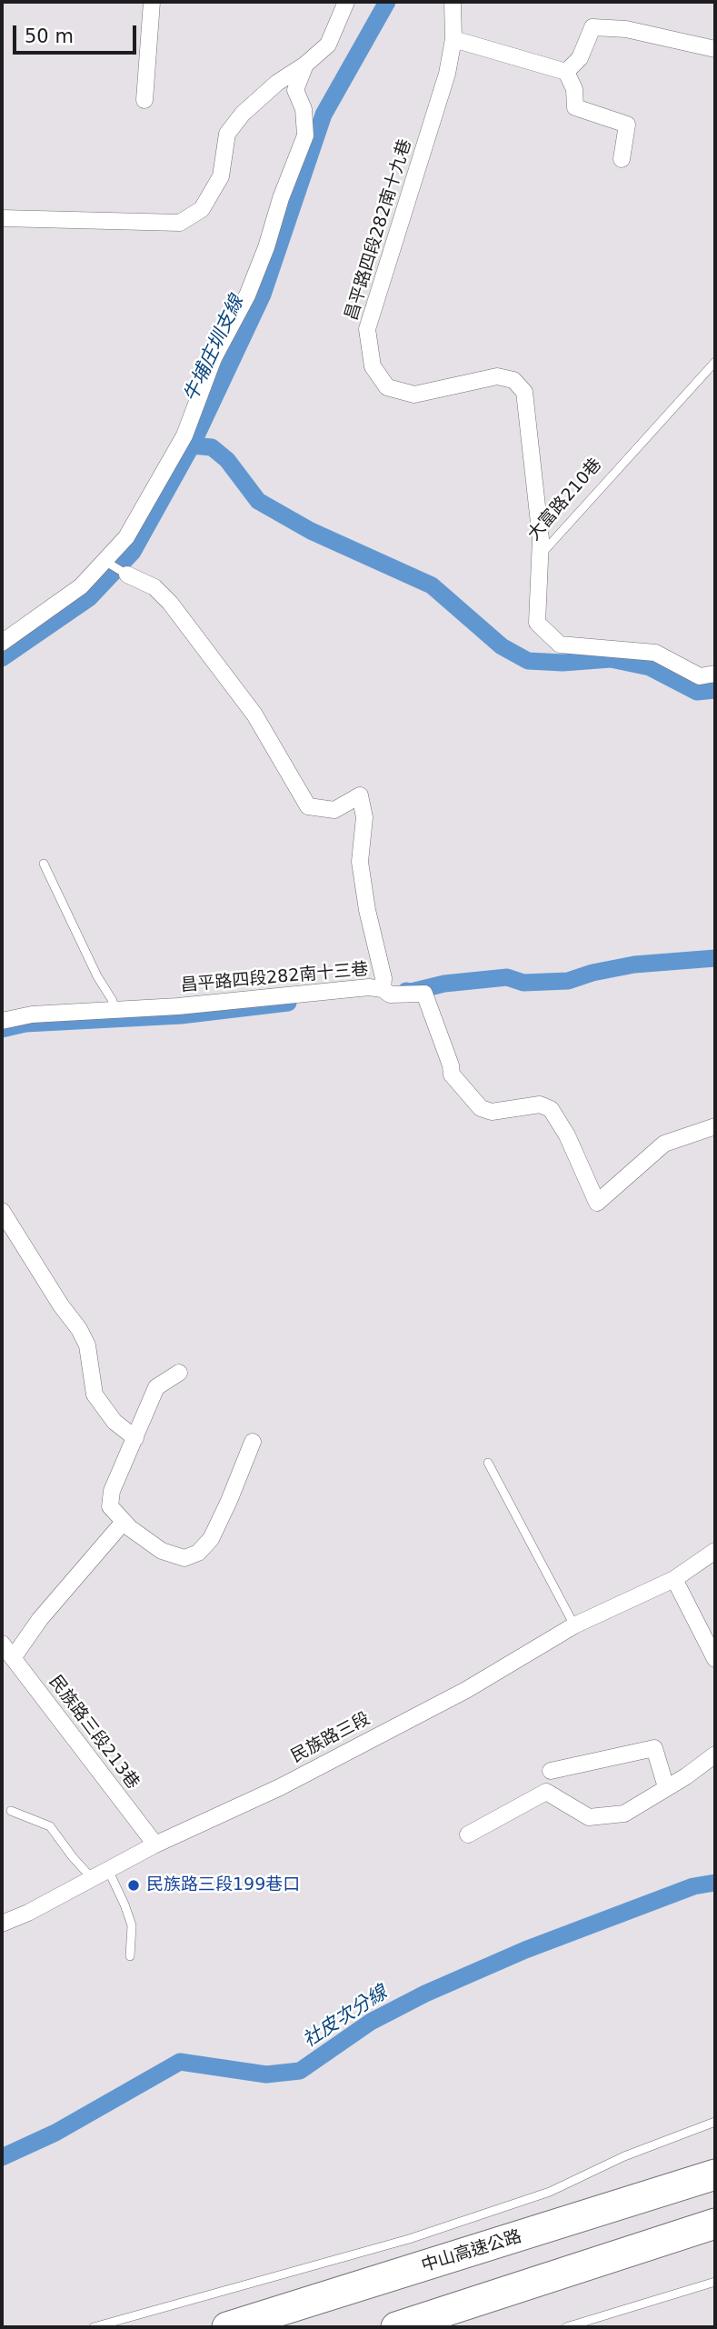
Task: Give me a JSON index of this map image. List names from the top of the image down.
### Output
{
  "streets": {
    "highway": ["中山高速公路"],
    "street": [
      "昌平路四段282南十九巷",
      "大富路210巷",
      "昌平路四段282南十三巷",
      "民族路三段213巷",
      "民族路三段"
    ]
  },
  "crossings": [
    ["昌平路四段282南十九巷", "大富路210巷"],
    ["民族路三段213巷", "民族路三段"]
  ],
  "water": ["牛埔庄圳支線", "社皮次分線"],
  "places": ["民族路三段199巷口"],
  "scale_bar": "50 m"
}
